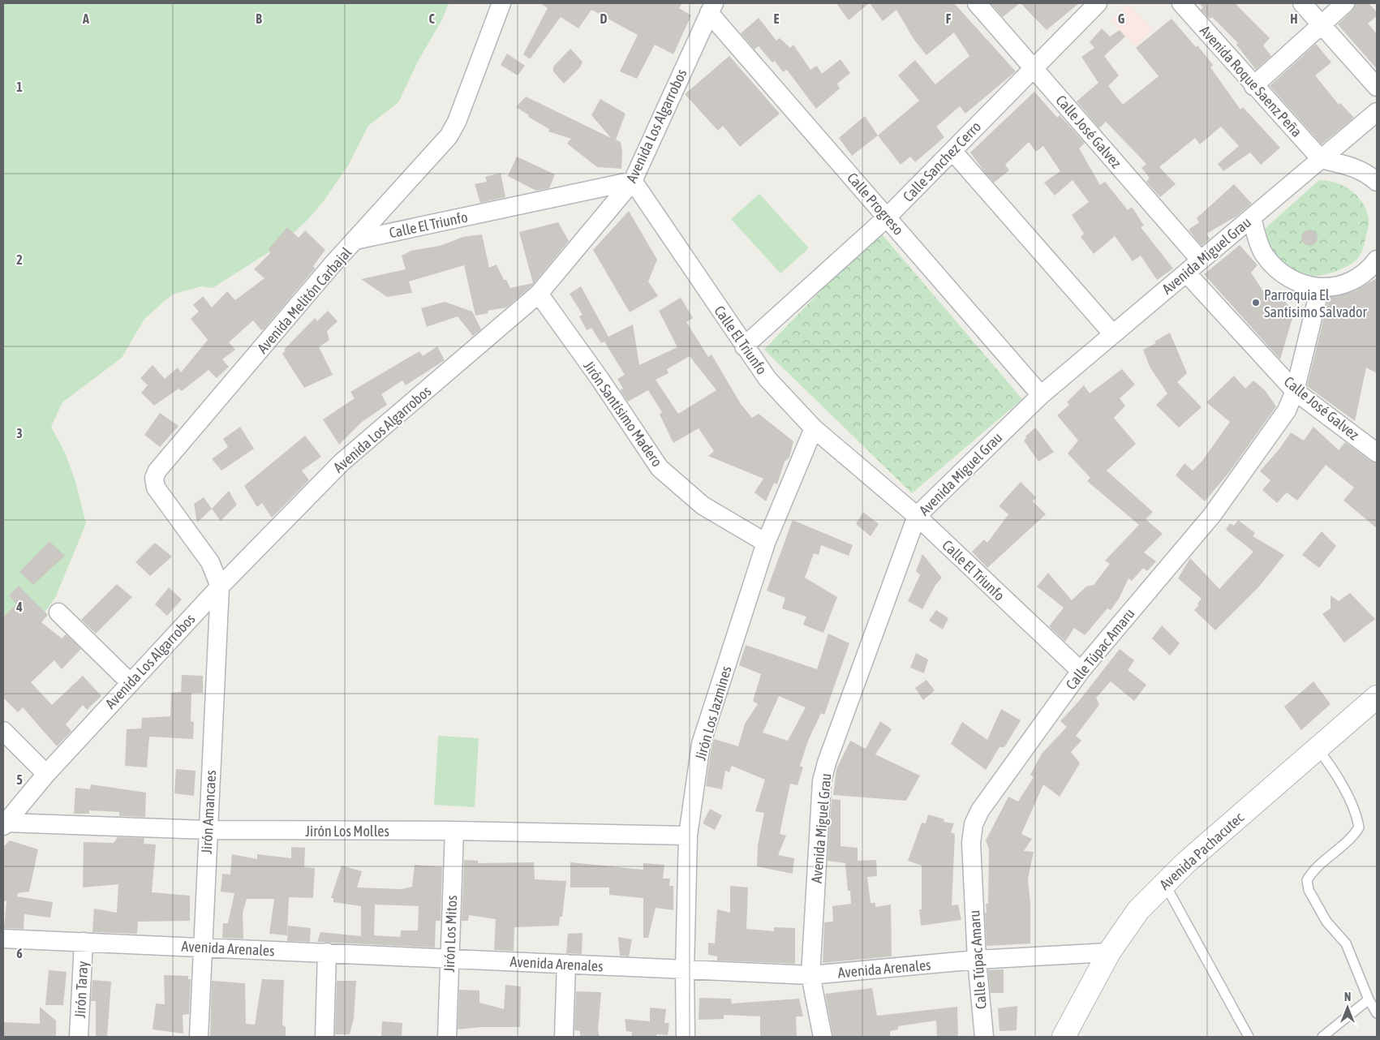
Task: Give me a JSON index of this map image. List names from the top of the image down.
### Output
{
  "streets": {
    "main road": ["Avenida Pachacutec"],
    "street": [
      "Avenida Roque Saenz Peña",
      "Avenida Los Algarrobos",
      "Calle José Galvez",
      "Calle Sanchez Cerro",
      "Calle Progreso",
      "Calle El Triunfo",
      "Avenida Miguel Grau",
      "Avenida Melitón Carbajal",
      "Jirón Santísimo Madero",
      "Calle Túpac Amaru",
      "Jirón Los Jazmines",
      "Jirón Amancaes",
      "Jirón Los Molles",
      "Jirón Los Mitos",
      "Avenida Arenales",
      "Jirón Taray"
    ]
  },
  "crossings": [
    ["Avenida Roque Saenz Peña", "Avenida Miguel Grau"],
    ["Avenida Los Algarrobos", "Calle Progreso"],
    ["Avenida Los Algarrobos", "Calle El Triunfo"],
    ["Avenida Los Algarrobos", "Avenida Melitón Carbajal"],
    ["Avenida Los Algarrobos", "Jirón Santísimo Madero"],
    ["Avenida Los Algarrobos", "Jirón Amancaes"],
    ["Avenida Los Algarrobos", "Jirón Los Molles"],
    ["Calle José Galvez", "Calle Sanchez Cerro"],
    ["Calle José Galvez", "Avenida Miguel Grau"],
    ["Calle José Galvez", "Calle Túpac Amaru"],
    ["Calle Sanchez Cerro", "Calle Progreso"],
    ["Calle Sanchez Cerro", "Calle El Triunfo"],
    ["Calle Progreso", "Avenida Miguel Grau"],
    ["Calle El Triunfo", "Avenida Miguel Grau"],
    ["Calle El Triunfo", "Avenida Melitón Carbajal"],
    ["Calle El Triunfo", "Calle Túpac Amaru"],
    ["Calle El Triunfo", "Jirón Los Jazmines"],
    ["Avenida Miguel Grau", "Avenida Arenales"],
    ["Avenida Melitón Carbajal", "Jirón Amancaes"],
    ["Jirón Santísimo Madero", "Jirón Los Jazmines"],
    ["Calle Túpac Amaru", "Avenida Arenales"],
    ["Jirón Los Jazmines", "Jirón Los Molles"],
    ["Jirón Los Jazmines", "Avenida Arenales"],
    ["Jirón Amancaes", "Jirón Los Molles"],
    ["Jirón Amancaes", "Avenida Arenales"],
    ["Jirón Los Molles", "Jirón Los Mitos"],
    ["Avenida Pachacutec", "Avenida Arenales"],
    ["Jirón Los Mitos", "Avenida Arenales"],
    ["Avenida Arenales", "Jirón Taray"]
  ],
  "places": ["Parroquia El Santísimo Salvador"],
  "north": "top",
  "grid": {
    "columns": [
      "A",
      "B",
      "C",
      "D",
      "E",
      "F",
      "G",
      "H"
    ],
    "rows": [
      "1",
      "2",
      "3",
      "4",
      "5",
      "6"
    ]
  }
}
